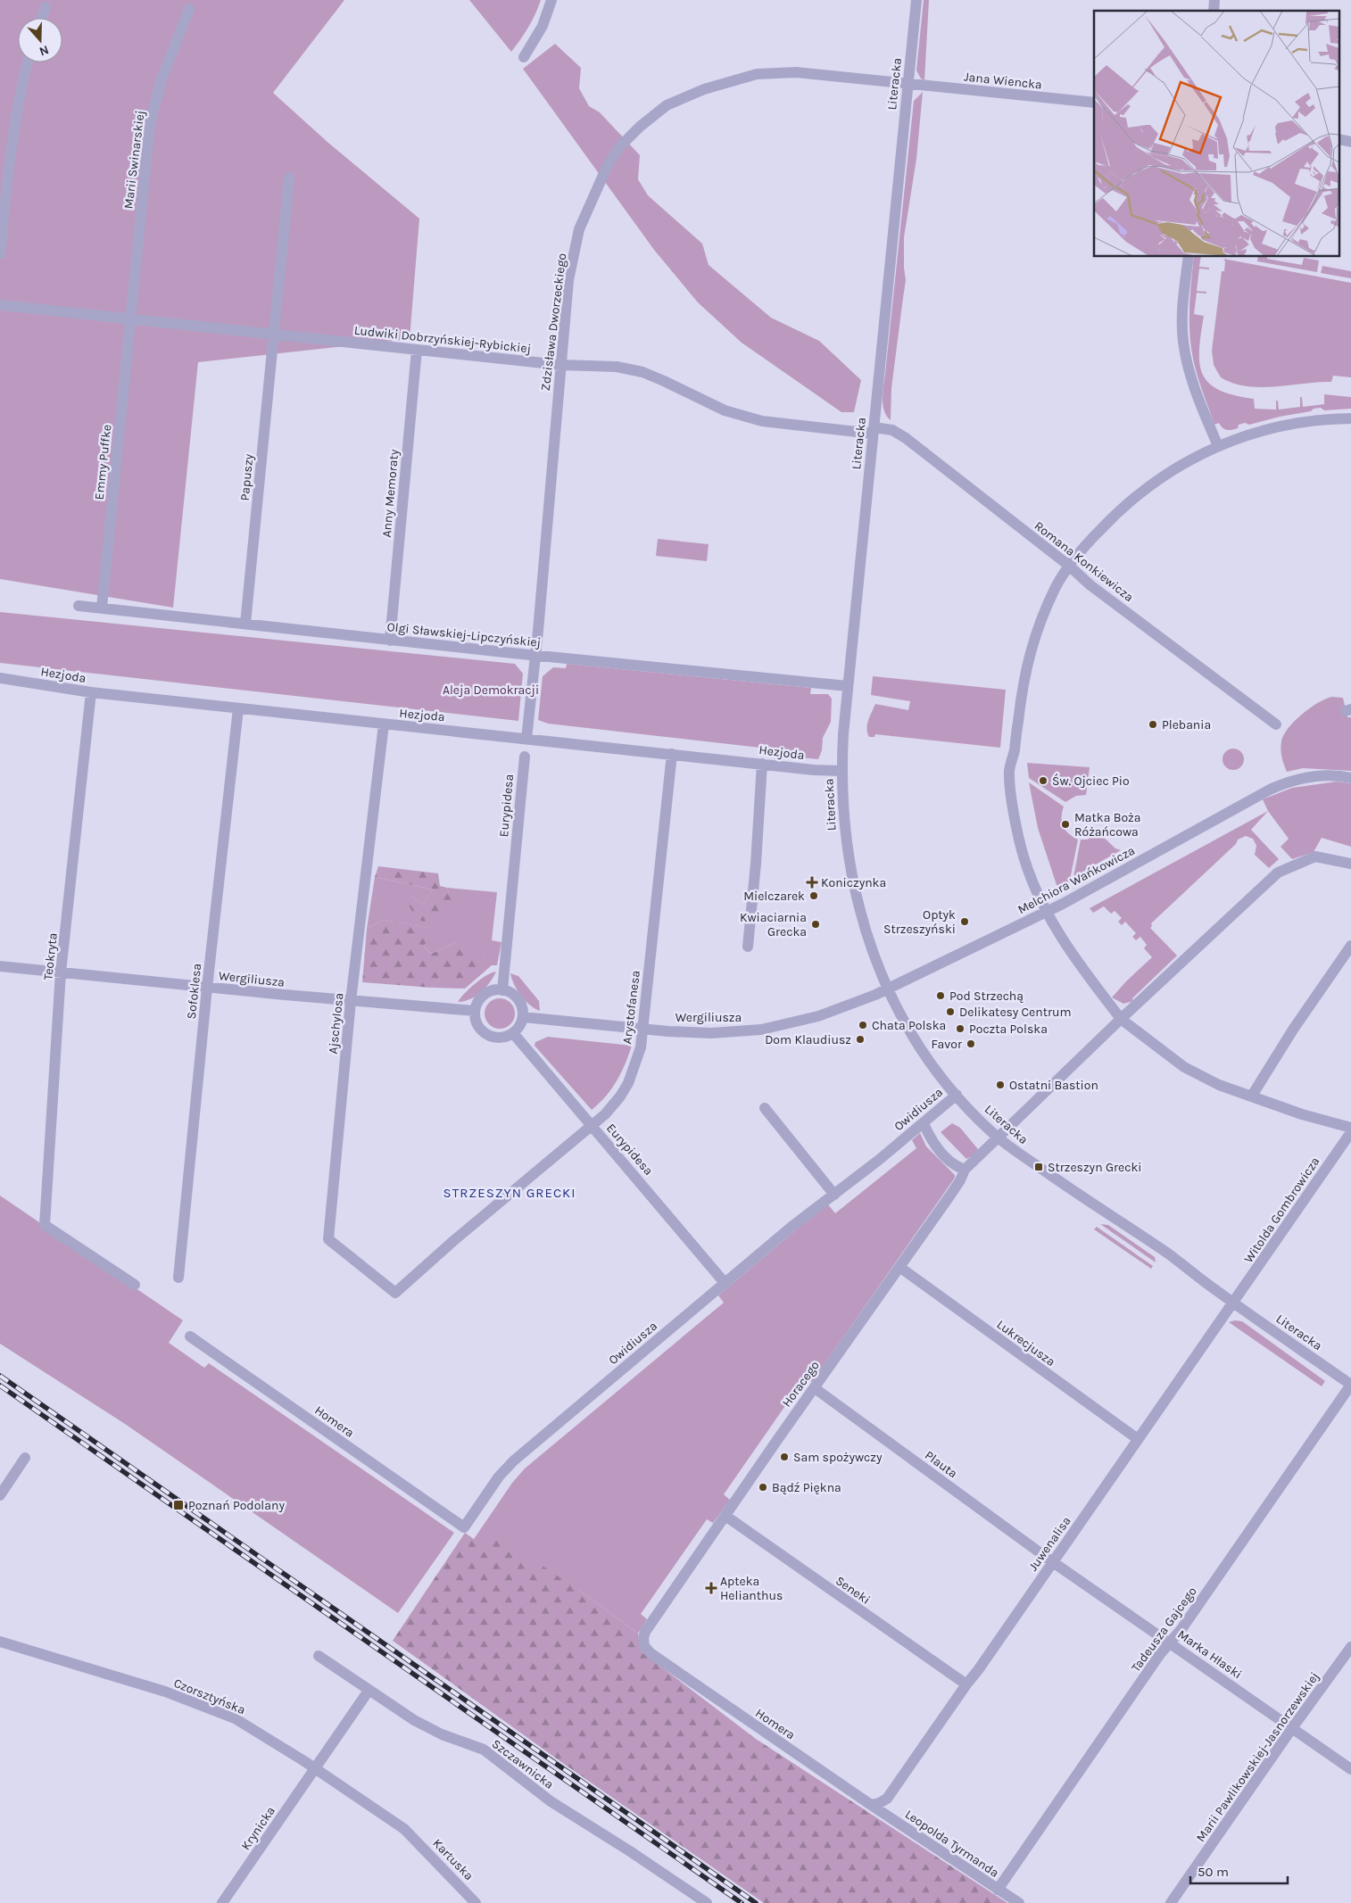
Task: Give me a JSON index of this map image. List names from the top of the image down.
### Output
{
  "streets": {
    "street": [
      "Jana Wiencka",
      "Literacka",
      "Marii Swinarskiej",
      "Zdzisława Dworzeckiego",
      "Ludwiki Dobrzyńskiej-Rybickiej",
      "Emmy Puffke",
      "Papuszy",
      "Anny Memoraty",
      "Romana Konkiewicza",
      "Olgi Sławskiej-Lipczyńskiej",
      "Hezjoda",
      "Eurypidesa",
      "Melchiora Wańkowicza",
      "Teokryta",
      "Wergiliusza",
      "Sofoklesa",
      "Arystofanesa",
      "Ajschylosa",
      "Owidiusza",
      "Witolda Gombrowicza",
      "Lukrecjusza",
      "Horacego",
      "Homera",
      "Plauta",
      "Juwenalisa",
      "Seneki",
      "Tadeusza Gajcego",
      "Marka Hłaski",
      "Czorsztyńska",
      "Marii Pawlikowskiej-Jasnorzewskiej",
      "Szczawnicka",
      "Krynicka",
      "Leopolda Tyrmanda",
      "Kartuska"
    ]
  },
  "crossings": [
    ["Jana Wiencka", "Literacka"],
    ["Jana Wiencka", "Zdzisława Dworzeckiego"],
    ["Literacka", "Zdzisława Dworzeckiego"],
    ["Literacka", "Ludwiki Dobrzyńskiej-Rybickiej"],
    ["Literacka", "Romana Konkiewicza"],
    ["Literacka", "Olgi Sławskiej-Lipczyńskiej"],
    ["Literacka", "Hezjoda"],
    ["Literacka", "Melchiora Wańkowicza"],
    ["Literacka", "Wergiliusza"],
    ["Literacka", "Owidiusza"],
    ["Literacka", "Witolda Gombrowicza"],
    ["Literacka", "Horacego"],
    ["Literacka", "Juwenalisa"],
    ["Literacka", "Tadeusza Gajcego"],
    ["Marii Swinarskiej", "Ludwiki Dobrzyńskiej-Rybickiej"],
    ["Marii Swinarskiej", "Emmy Puffke"],
    ["Zdzisława Dworzeckiego", "Ludwiki Dobrzyńskiej-Rybickiej"],
    ["Zdzisława Dworzeckiego", "Olgi Sławskiej-Lipczyńskiej"],
    ["Zdzisława Dworzeckiego", "Hezjoda"],
    ["Ludwiki Dobrzyńskiej-Rybickiej", "Emmy Puffke"],
    ["Ludwiki Dobrzyńskiej-Rybickiej", "Papuszy"],
    ["Ludwiki Dobrzyńskiej-Rybickiej", "Anny Memoraty"],
    ["Ludwiki Dobrzyńskiej-Rybickiej", "Romana Konkiewicza"],
    ["Emmy Puffke", "Olgi Sławskiej-Lipczyńskiej"],
    ["Papuszy", "Olgi Sławskiej-Lipczyńskiej"],
    ["Anny Memoraty", "Olgi Sławskiej-Lipczyńskiej"],
    ["Hezjoda", "Teokryta"],
    ["Hezjoda", "Sofoklesa"],
    ["Hezjoda", "Arystofanesa"],
    ["Hezjoda", "Ajschylosa"],
    ["Eurypidesa", "Wergiliusza"],
    ["Eurypidesa", "Arystofanesa"],
    ["Eurypidesa", "Owidiusza"],
    ["Melchiora Wańkowicza", "Wergiliusza"],
    ["Teokryta", "Wergiliusza"],
    ["Wergiliusza", "Sofoklesa"],
    ["Wergiliusza", "Arystofanesa"],
    ["Wergiliusza", "Ajschylosa"],
    ["Arystofanesa", "Ajschylosa"],
    ["Owidiusza", "Homera"],
    ["Witolda Gombrowicza", "Juwenalisa"],
    ["Lukrecjusza", "Horacego"],
    ["Lukrecjusza", "Juwenalisa"],
    ["Horacego", "Homera"],
    ["Horacego", "Plauta"],
    ["Horacego", "Seneki"],
    ["Homera", "Juwenalisa"],
    ["Homera", "Leopolda Tyrmanda"],
    ["Plauta", "Juwenalisa"],
    ["Plauta", "Marka Hłaski"],
    ["Juwenalisa", "Seneki"],
    ["Juwenalisa", "Marka Hłaski"],
    ["Juwenalisa", "Leopolda Tyrmanda"],
    ["Tadeusza Gajcego", "Marka Hłaski"],
    ["Tadeusza Gajcego", "Leopolda Tyrmanda"],
    ["Marka Hłaski", "Marii Pawlikowskiej-Jasnorzewskiej"],
    ["Czorsztyńska", "Krynicka"],
    ["Czorsztyńska", "Kartuska"],
    ["Szczawnicka", "Krynicka"]
  ],
  "districts": ["STRZESZYN GRECKI"],
  "parks": ["Aleja Demokracji"],
  "places": {
    "other": [
      "Plebania",
      "Św. Ojciec Pio",
      "Matka Boża Różańcowa",
      "Mielczarek",
      "Optyk Strzeszyński",
      "Kwiaciarnia Grecka",
      "Pod Strzechą",
      "Delikatesy Centrum",
      "Chata Polska",
      "Poczta Polska",
      "Dom Klaudiusz",
      "Favor",
      "Ostatni Bastion",
      "Sam spożywczy",
      "Bądź Piękna"
    ],
    "health": ["Koniczynka", "Apteka Helianthus"],
    "transit": ["Strzeszyn Grecki", "Poznań Podolany"]
  },
  "scale_bar": "50 m",
  "north": "bottom"
}
